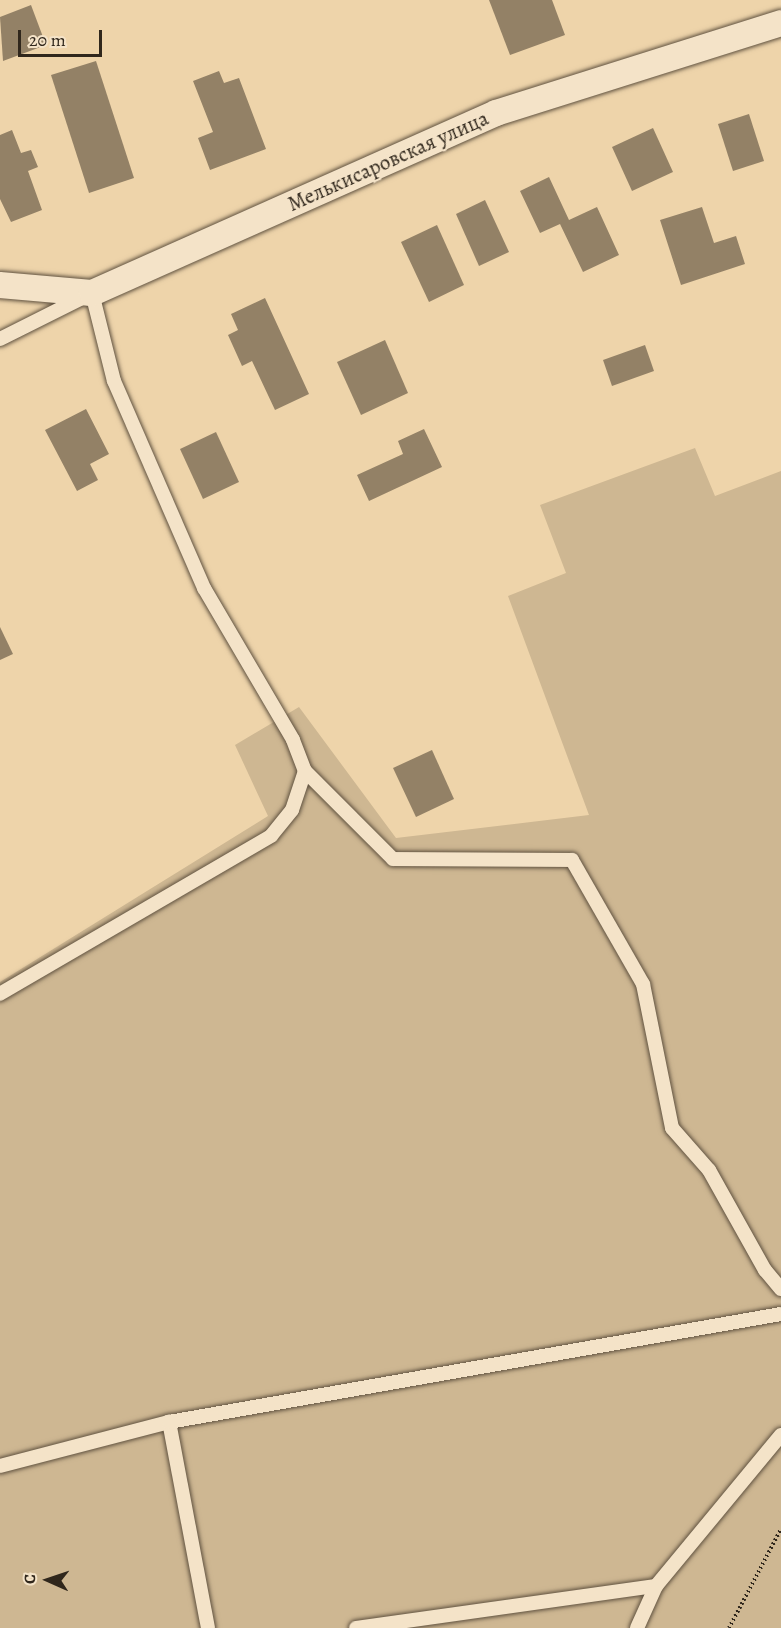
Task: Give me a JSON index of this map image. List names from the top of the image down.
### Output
{
  "streets": {
    "street": ["Мелькисаровская улица"]
  },
  "scale_bar": "20 m",
  "north": "left"
}
